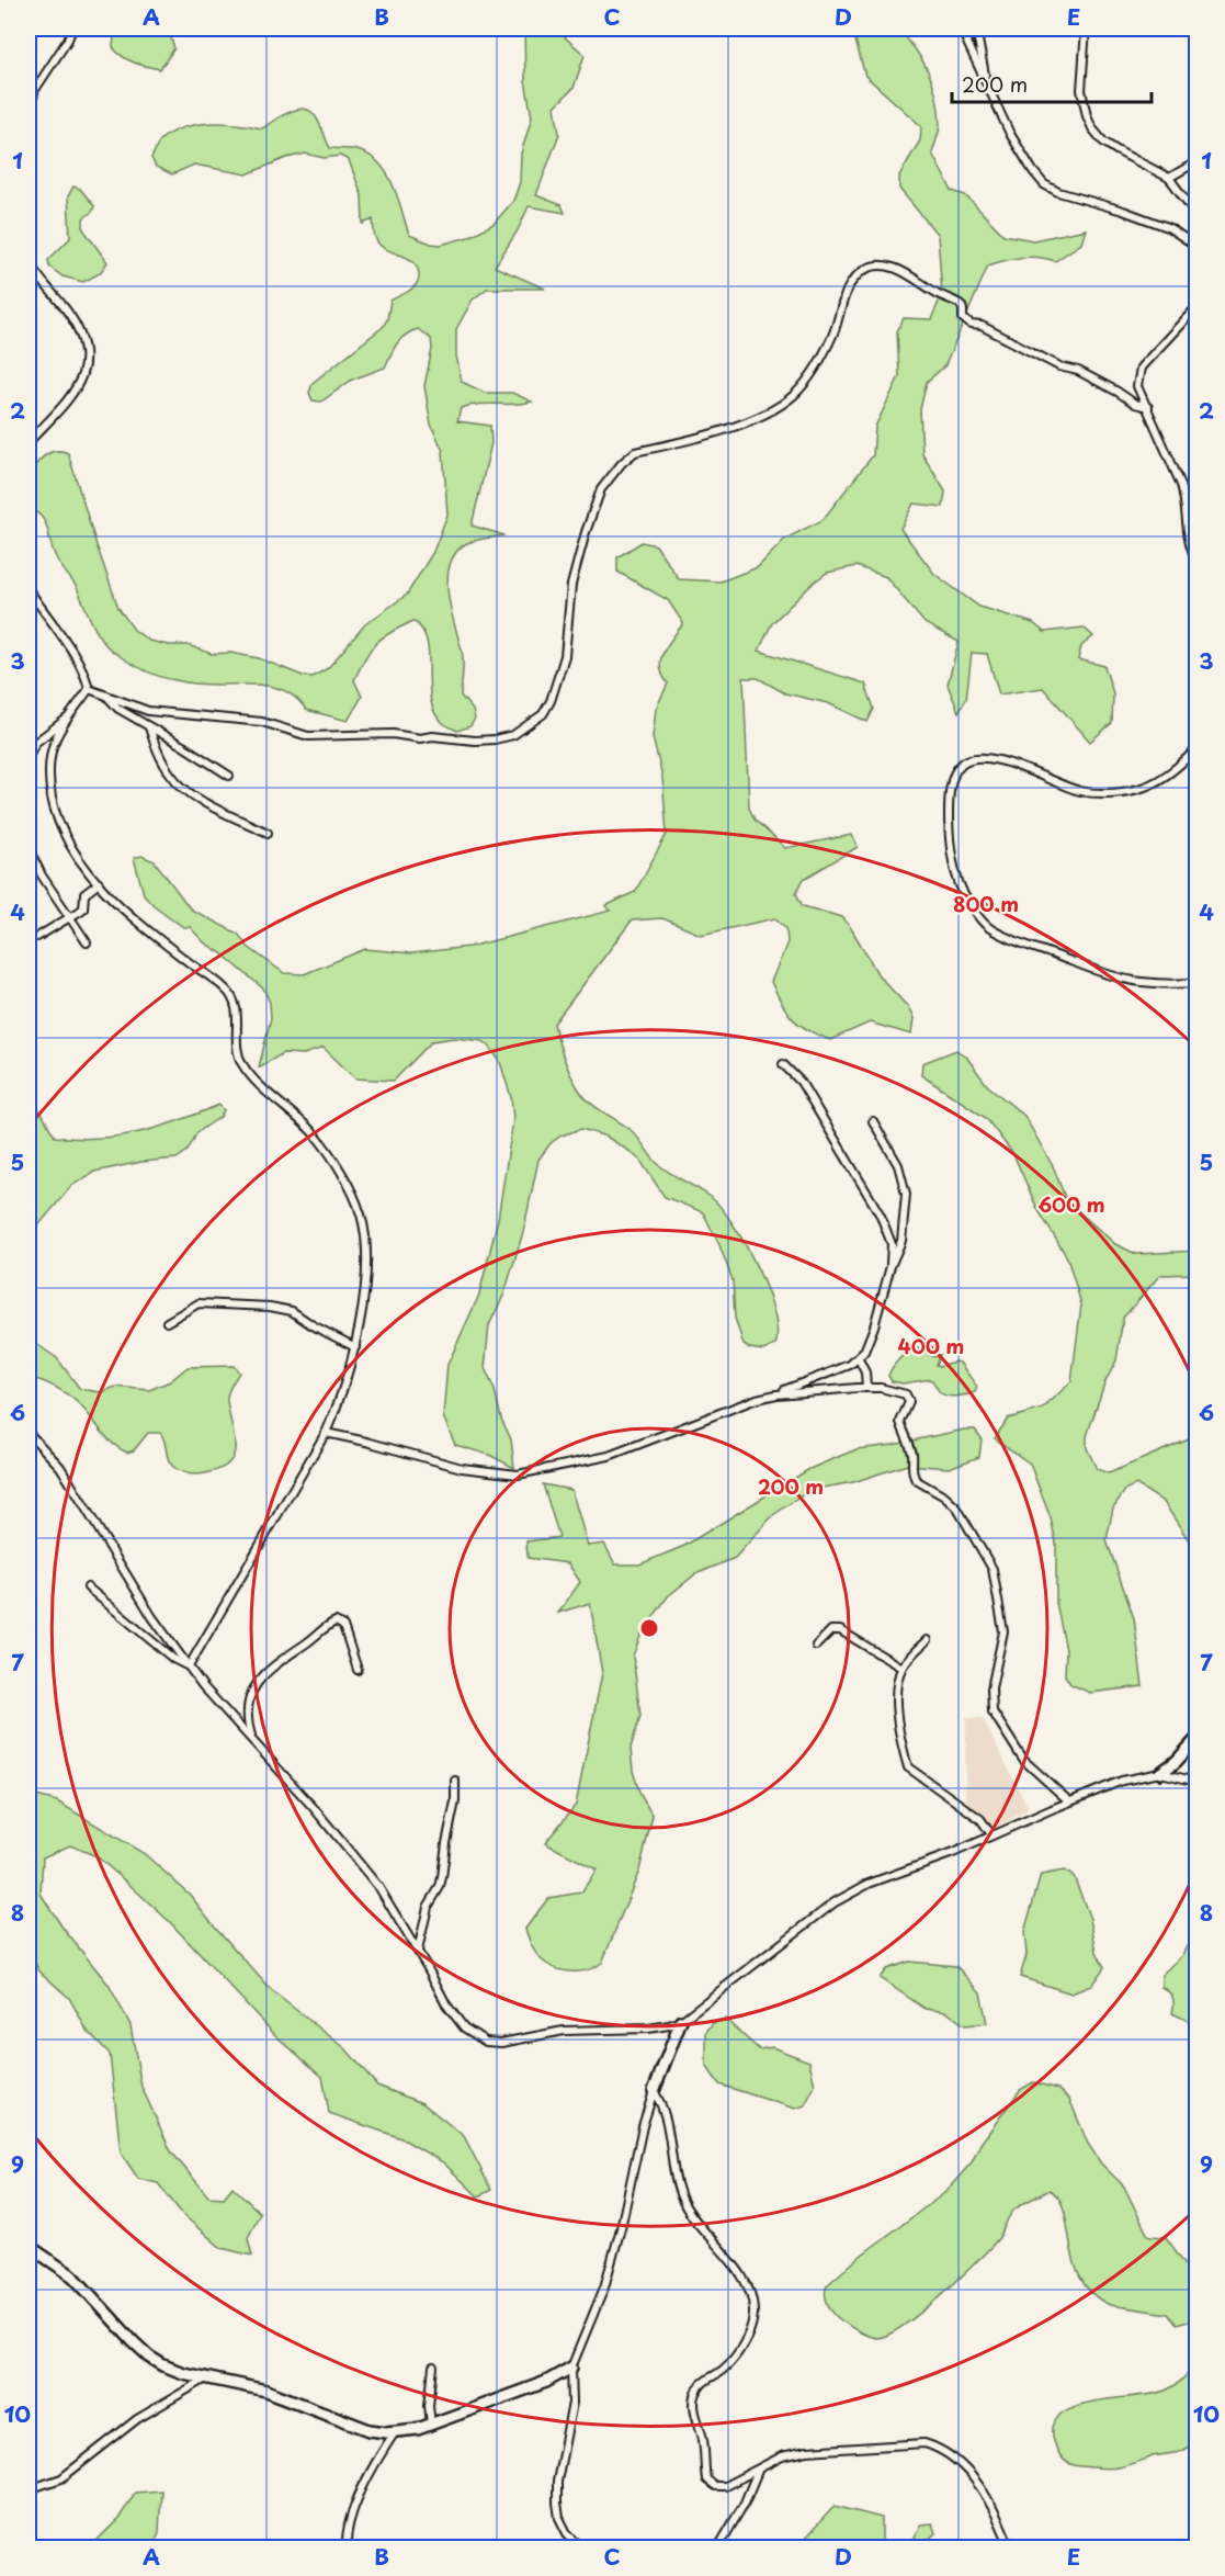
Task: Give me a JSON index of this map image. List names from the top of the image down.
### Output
{
  "scale_bar": "200 m",
  "grid": {
    "columns": [
      "A",
      "B",
      "C",
      "D",
      "E"
    ],
    "rows": [
      "1",
      "2",
      "3",
      "4",
      "5",
      "6",
      "7",
      "8",
      "9",
      "10"
    ]
  },
  "rings": [
    "800 m",
    "600 m",
    "400 m",
    "200 m"
  ]
}
